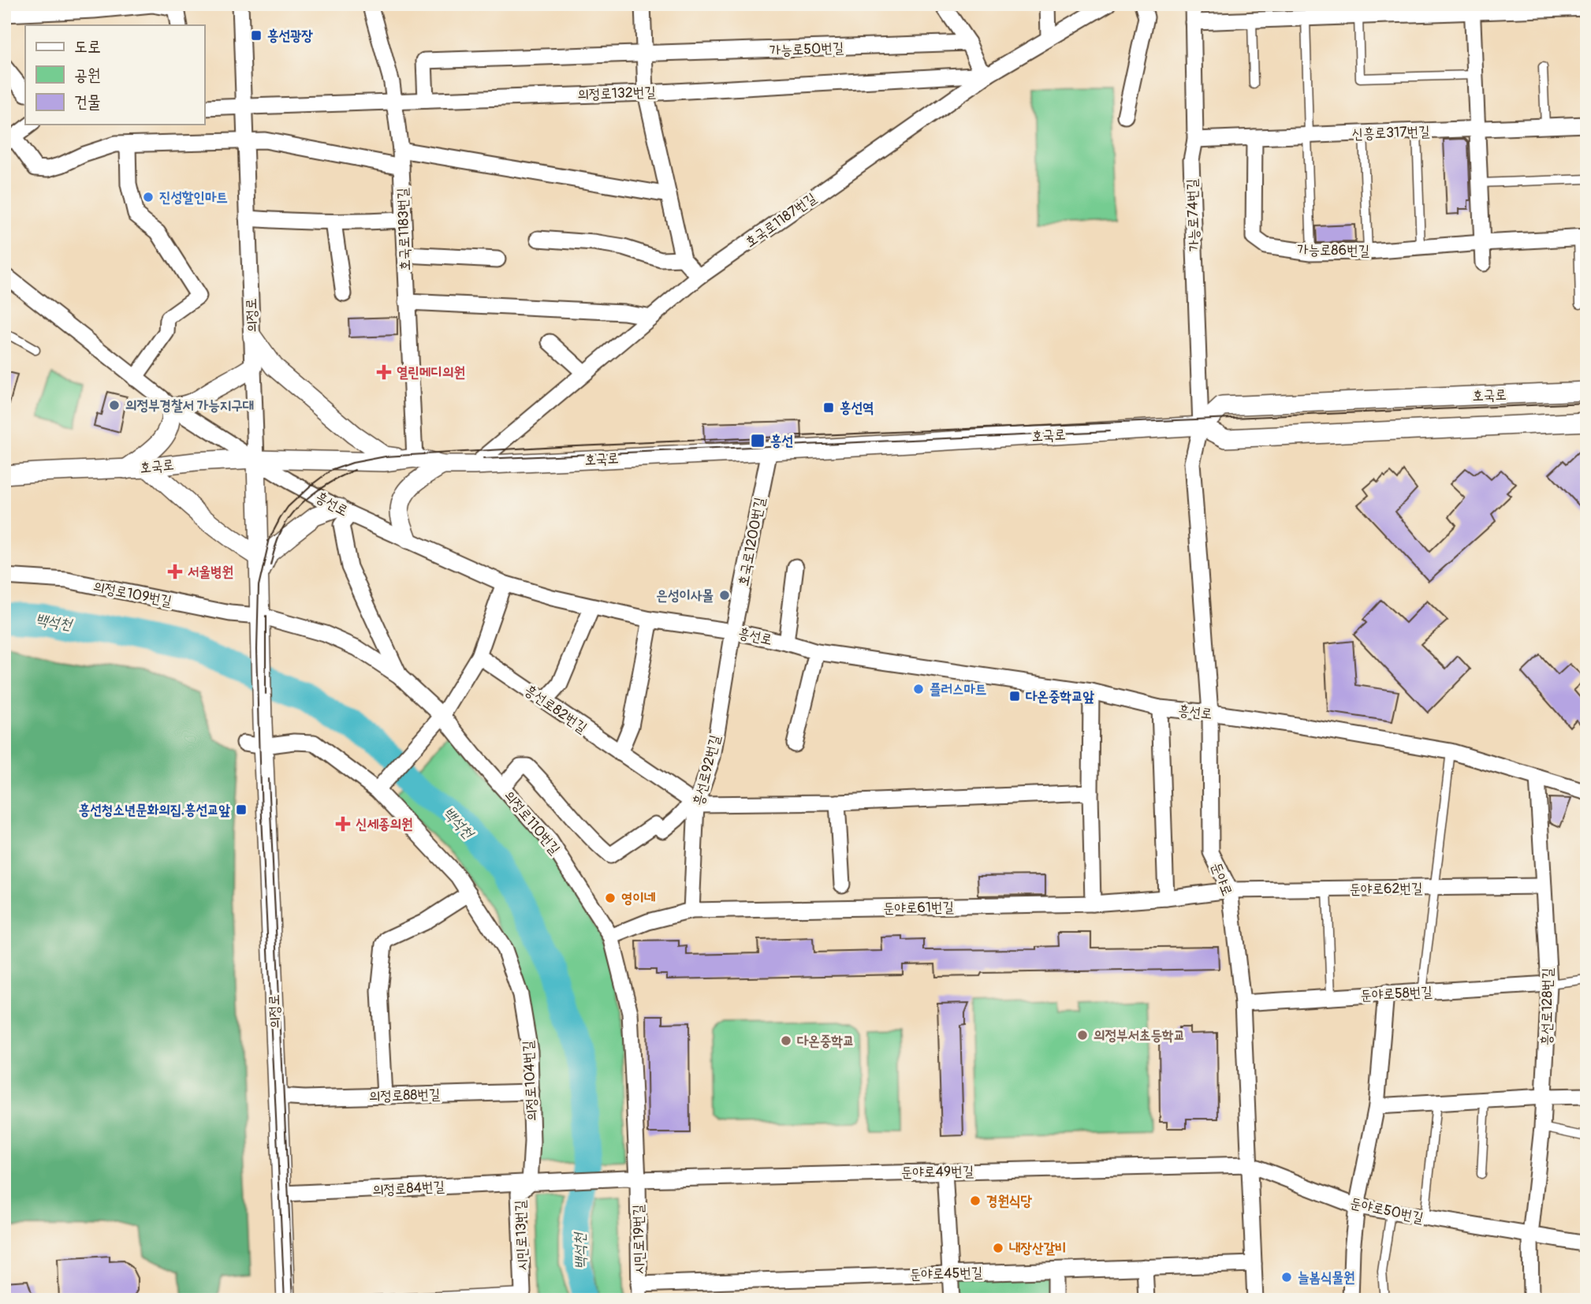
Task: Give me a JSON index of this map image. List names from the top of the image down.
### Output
{
  "streets": {
    "street": [
      "가능로50번길",
      "의정로132번길",
      "신흥로317번길",
      "가능로74번길",
      "호국로1187번길",
      "호국로1183번길",
      "가능로86번길",
      "의정로",
      "호국로",
      "흥선로",
      "호국로1200번길",
      "의정로109번길",
      "흥선로82번길",
      "흥선로92번길",
      "의정로110번길",
      "둔야로",
      "둔야로62번길",
      "둔야로61번길",
      "둔야로58번길",
      "흥선로128번길",
      "의정로104번길",
      "의정로88번길",
      "둔야로49번길",
      "의정로84번길",
      "둔야로50번길",
      "시민로13번길",
      "시민로19번길",
      "둔야로45번길"
    ]
  },
  "crossings": [
    ["가능로50번길", "의정로132번길"],
    ["의정로132번길", "호국로1187번길"],
    ["의정로132번길", "호국로1183번길"],
    ["의정로132번길", "의정로"],
    ["신흥로317번길", "가능로74번길"],
    ["신흥로317번길", "가능로86번길"],
    ["가능로74번길", "호국로"],
    ["가능로74번길", "둔야로"],
    ["호국로1187번길", "호국로"],
    ["호국로1183번길", "호국로"],
    ["의정로", "호국로"],
    ["의정로", "흥선로"],
    ["의정로", "의정로109번길"],
    ["의정로", "의정로110번길"],
    ["의정로", "의정로104번길"],
    ["의정로", "의정로88번길"],
    ["의정로", "의정로84번길"],
    ["호국로", "흥선로"],
    ["호국로", "호국로1200번길"],
    ["호국로", "둔야로"],
    ["흥선로", "호국로1200번길"],
    ["흥선로", "흥선로92번길"],
    ["흥선로", "둔야로"],
    ["흥선로", "흥선로128번길"],
    ["호국로1200번길", "흥선로92번길"],
    ["의정로109번길", "의정로110번길"],
    ["흥선로82번길", "흥선로92번길"],
    ["흥선로92번길", "둔야로61번길"],
    ["의정로110번길", "둔야로61번길"],
    ["의정로110번길", "둔야로49번길"],
    ["의정로110번길", "시민로19번길"],
    ["둔야로", "둔야로62번길"],
    ["둔야로", "둔야로61번길"],
    ["둔야로", "둔야로58번길"],
    ["둔야로", "둔야로49번길"],
    ["둔야로", "둔야로50번길"],
    ["둔야로", "둔야로45번길"],
    ["둔야로62번길", "둔야로61번길"],
    ["둔야로62번길", "흥선로128번길"],
    ["둔야로58번길", "흥선로128번길"],
    ["흥선로128번길", "둔야로50번길"],
    ["의정로104번길", "의정로88번길"],
    ["의정로104번길", "둔야로49번길"],
    ["의정로104번길", "의정로84번길"],
    ["의정로104번길", "시민로13번길"],
    ["둔야로49번길", "의정로84번길"],
    ["둔야로49번길", "둔야로50번길"],
    ["둔야로49번길", "시민로13번길"],
    ["둔야로49번길", "시민로19번길"],
    ["의정로84번길", "시민로13번길"],
    ["시민로19번길", "둔야로45번길"]
  ],
  "water": ["백석천"],
  "places": {
    "transit": [
      "흥선광장",
      "흥선역",
      "흥선",
      "다온중학교앞",
      "흥선청소년문화의집.흥선교앞"
    ],
    "other": [
      "진성할인마트",
      "의정부경찰서 가능지구대",
      "은성이사몰",
      "플러스마트",
      "영이네",
      "의정부서초등학교",
      "다온중학교",
      "경원식당",
      "내장산갈비",
      "늘봄식물원"
    ],
    "health": ["열린메디의원", "서울병원", "신세종의원"]
  },
  "legend": ["도로", "공원", "건물"]
}
